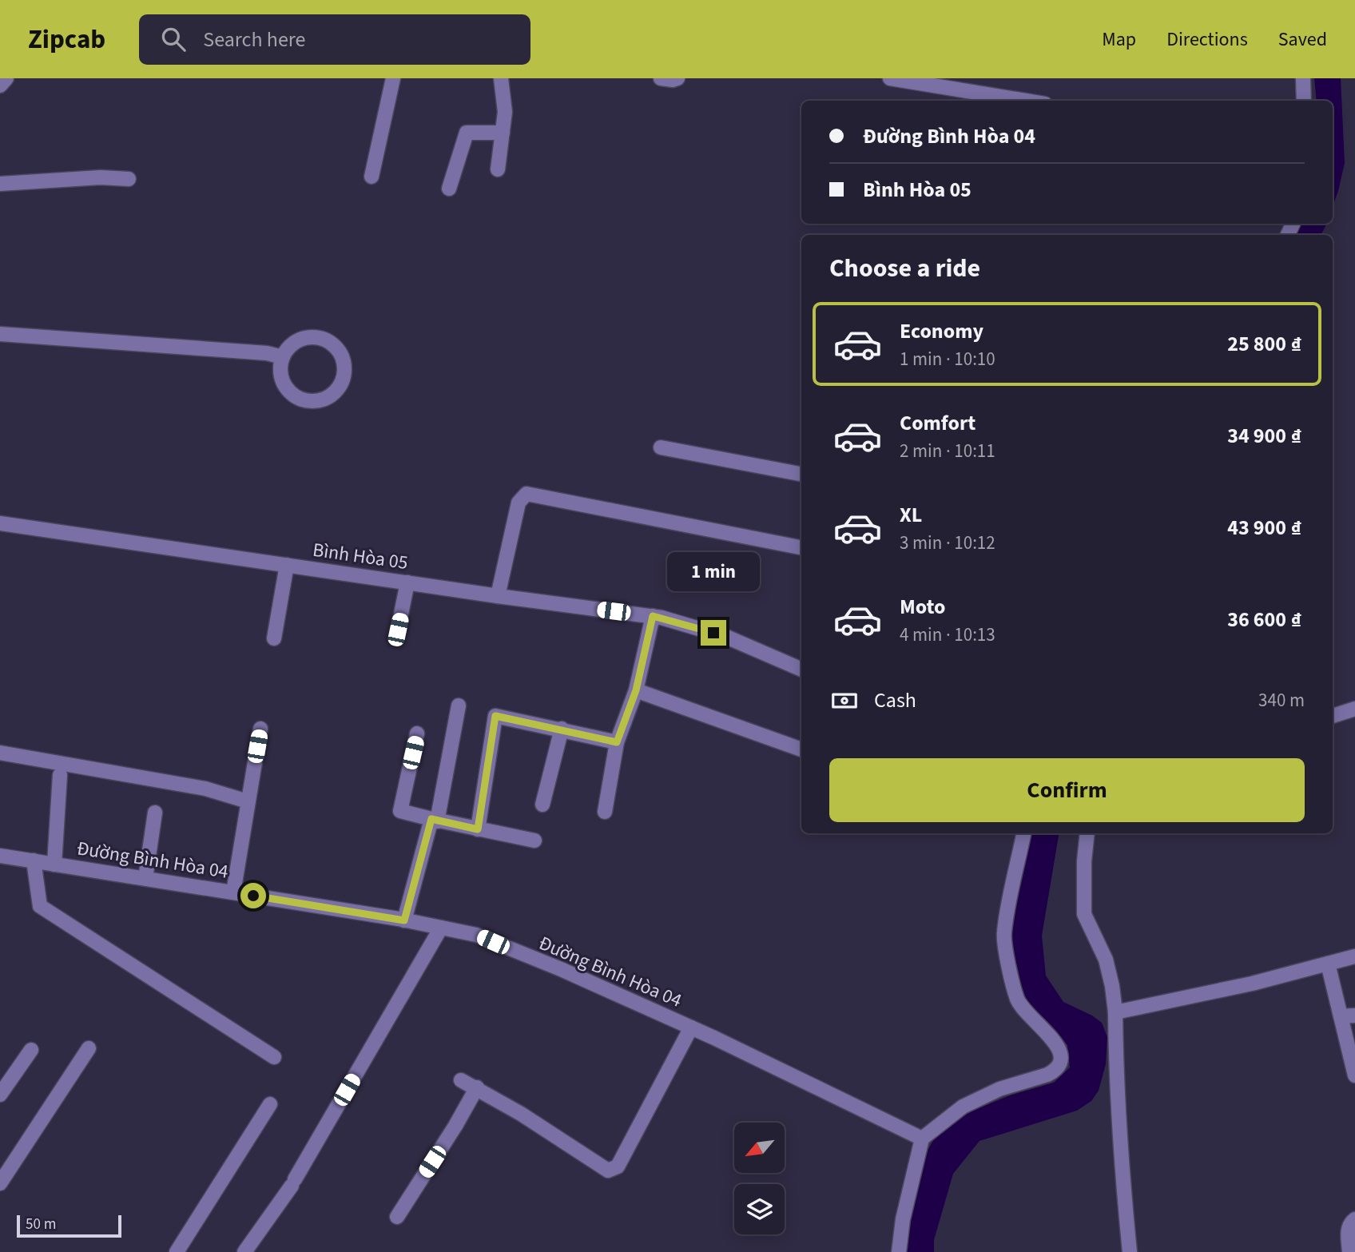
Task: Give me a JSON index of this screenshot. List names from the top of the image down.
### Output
{
  "streets": {
    "street": ["Bình Hòa 05", "Đường Bình Hòa 04"]
  },
  "scale_bar": "50 m",
  "north": "bottom left",
  "page": {
    "header": "Zipcab",
    "search": "Search here",
    "nav": ["Map", "Directions", "Saved"],
    "banner": ["Đường Bình Hòa 04", "Bình Hòa 05"],
    "heading": "Choose a ride",
    "list": [
      {
        "name": "Economy",
        "note": "1 min · 10:10",
        "value": "25 800 ₫"
      },
      {
        "name": "Comfort",
        "note": "2 min · 10:11",
        "value": "34 900 ₫"
      },
      {
        "name": "XL",
        "note": "3 min · 10:12",
        "value": "43 900 ₫"
      },
      {
        "name": "Moto",
        "note": "4 min · 10:13",
        "value": "36 600 ₫"
      }
    ],
    "bubble": "1 min",
    "pay": ["Cash", "340 m"],
    "buttons": "Confirm",
    "scale": "50 m"
  }
}
